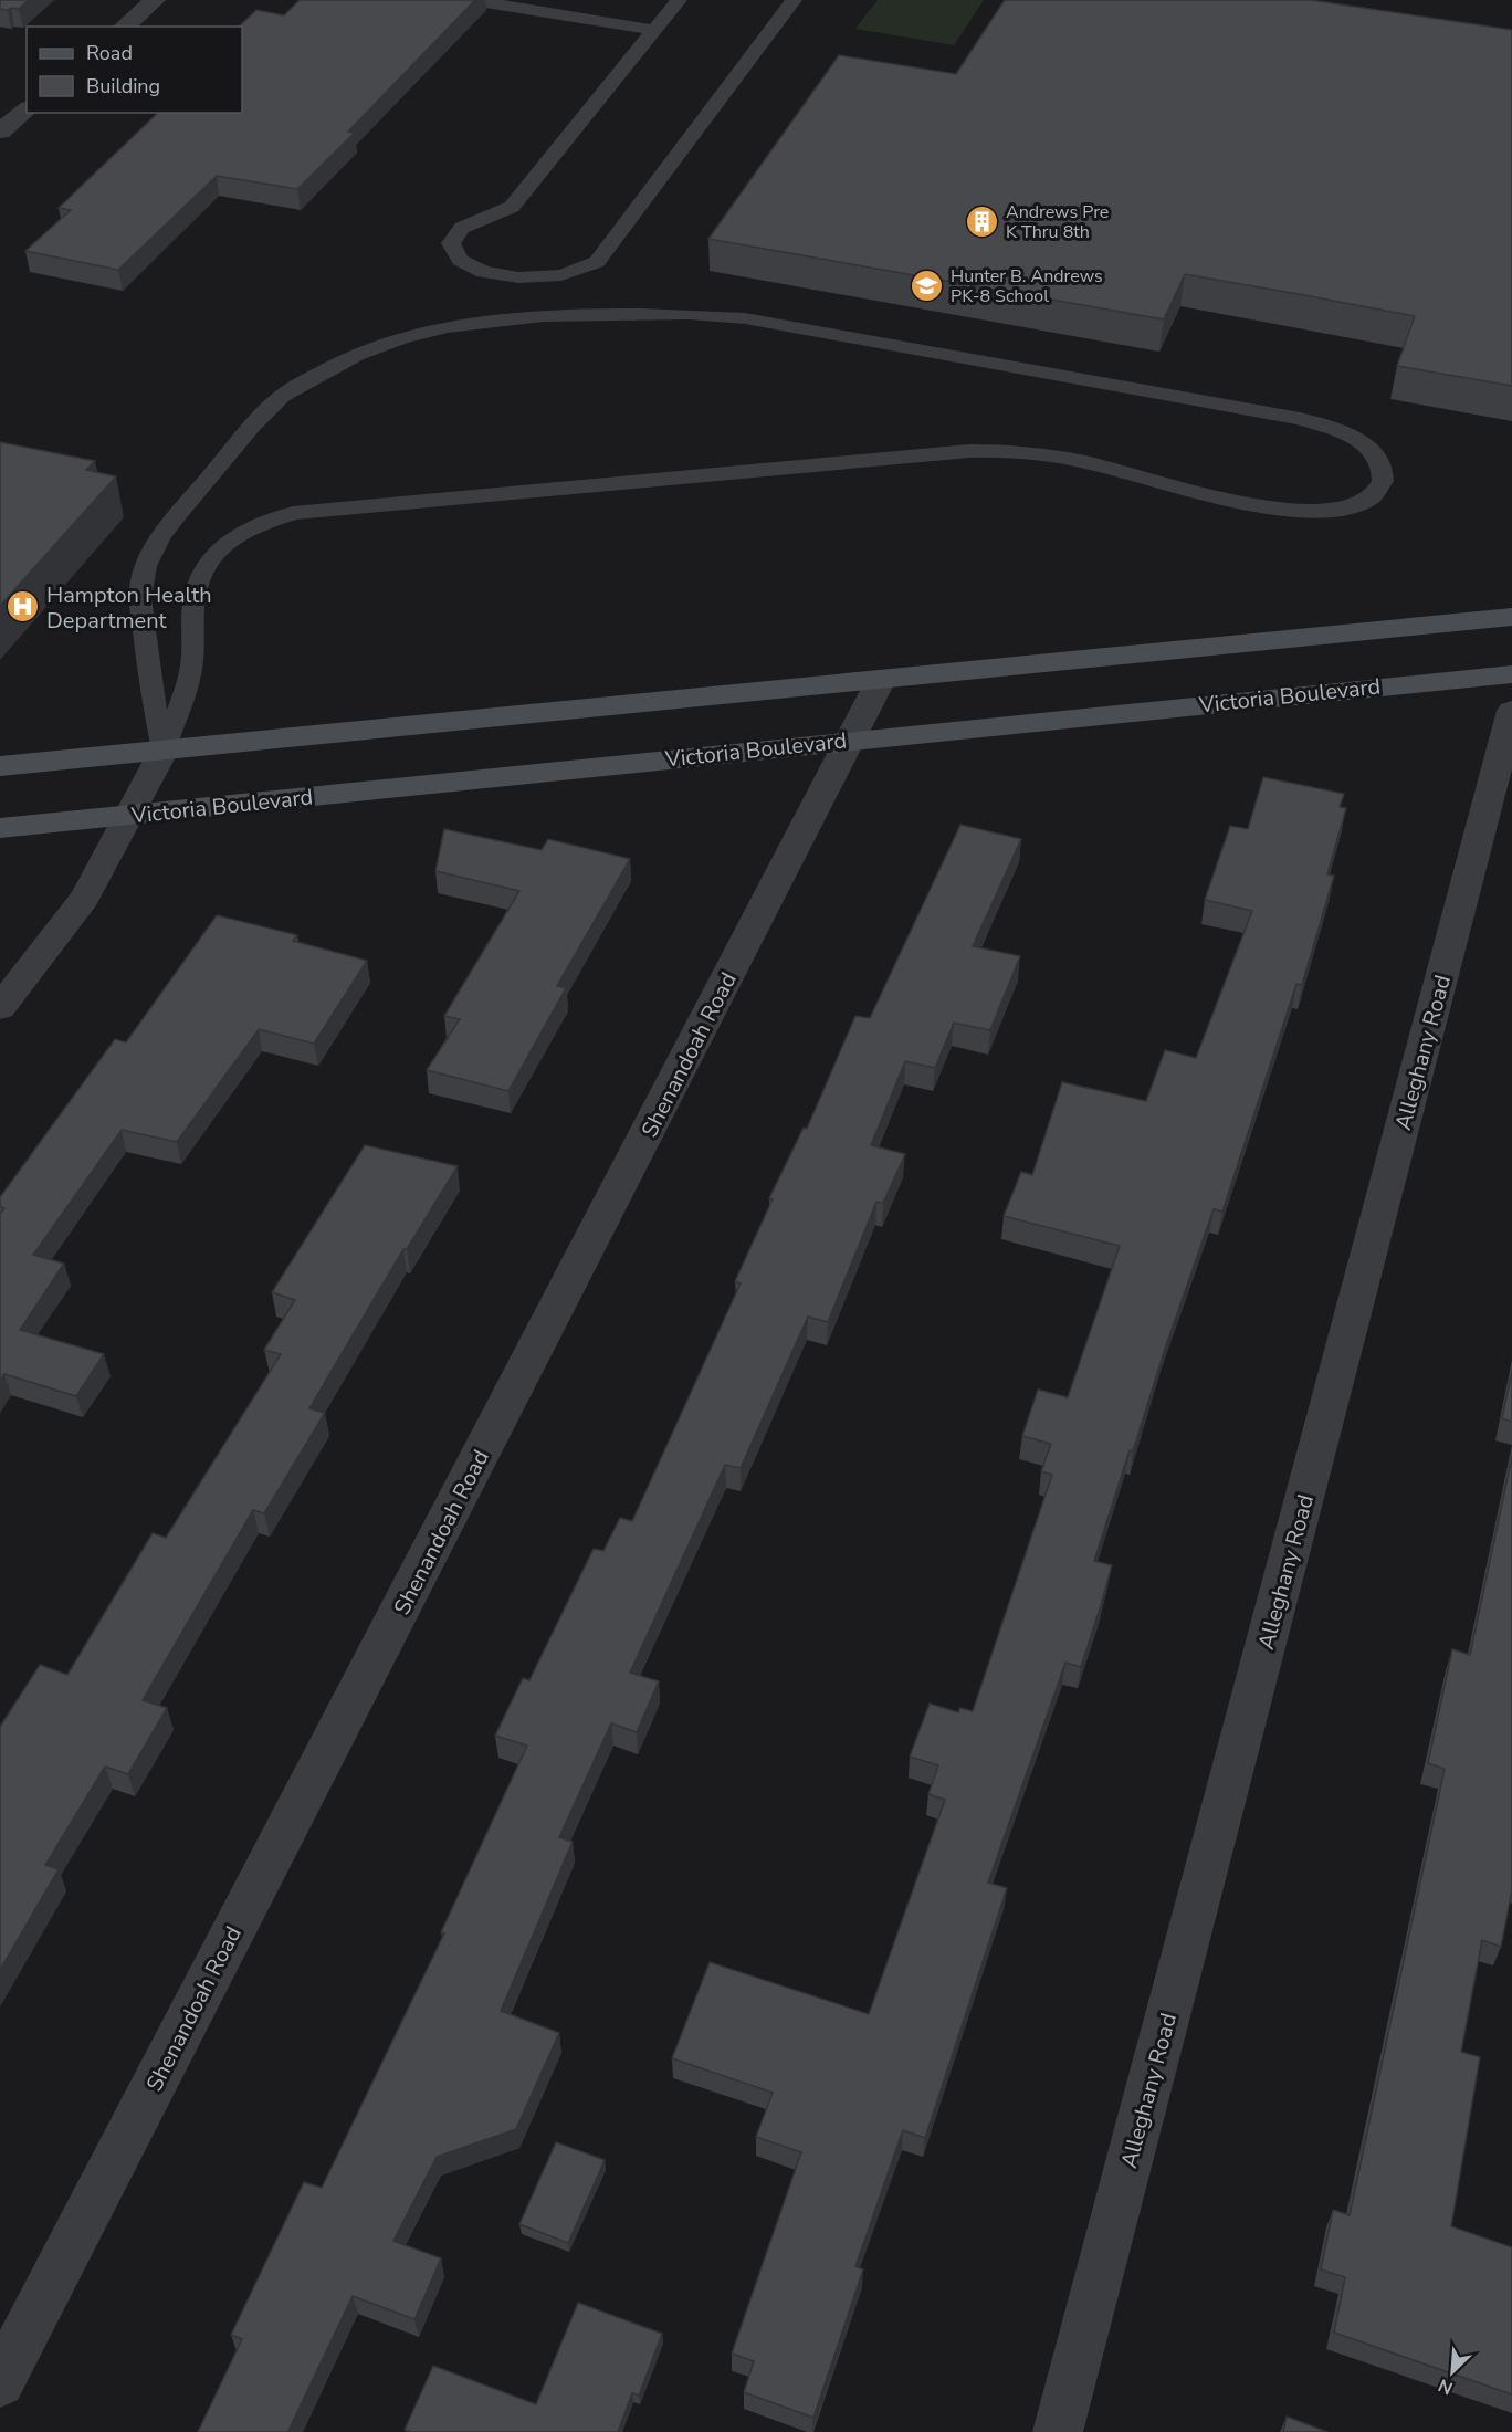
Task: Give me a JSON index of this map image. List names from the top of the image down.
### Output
{
  "streets": {
    "main road": ["Victoria Boulevard"],
    "street": ["Alleghany Road", "Shenandoah Road"]
  },
  "crossings": [
    ["Victoria Boulevard", "Shenandoah Road"]
  ],
  "places": {
    "building": ["Andrews Pre K Thru 8th"],
    "school or university": ["Hunter B. Andrews PK-8 School"],
    "hospital": ["Hampton Health Department"]
  },
  "legend": ["Road", "Building"],
  "north": "bottom left"
}
